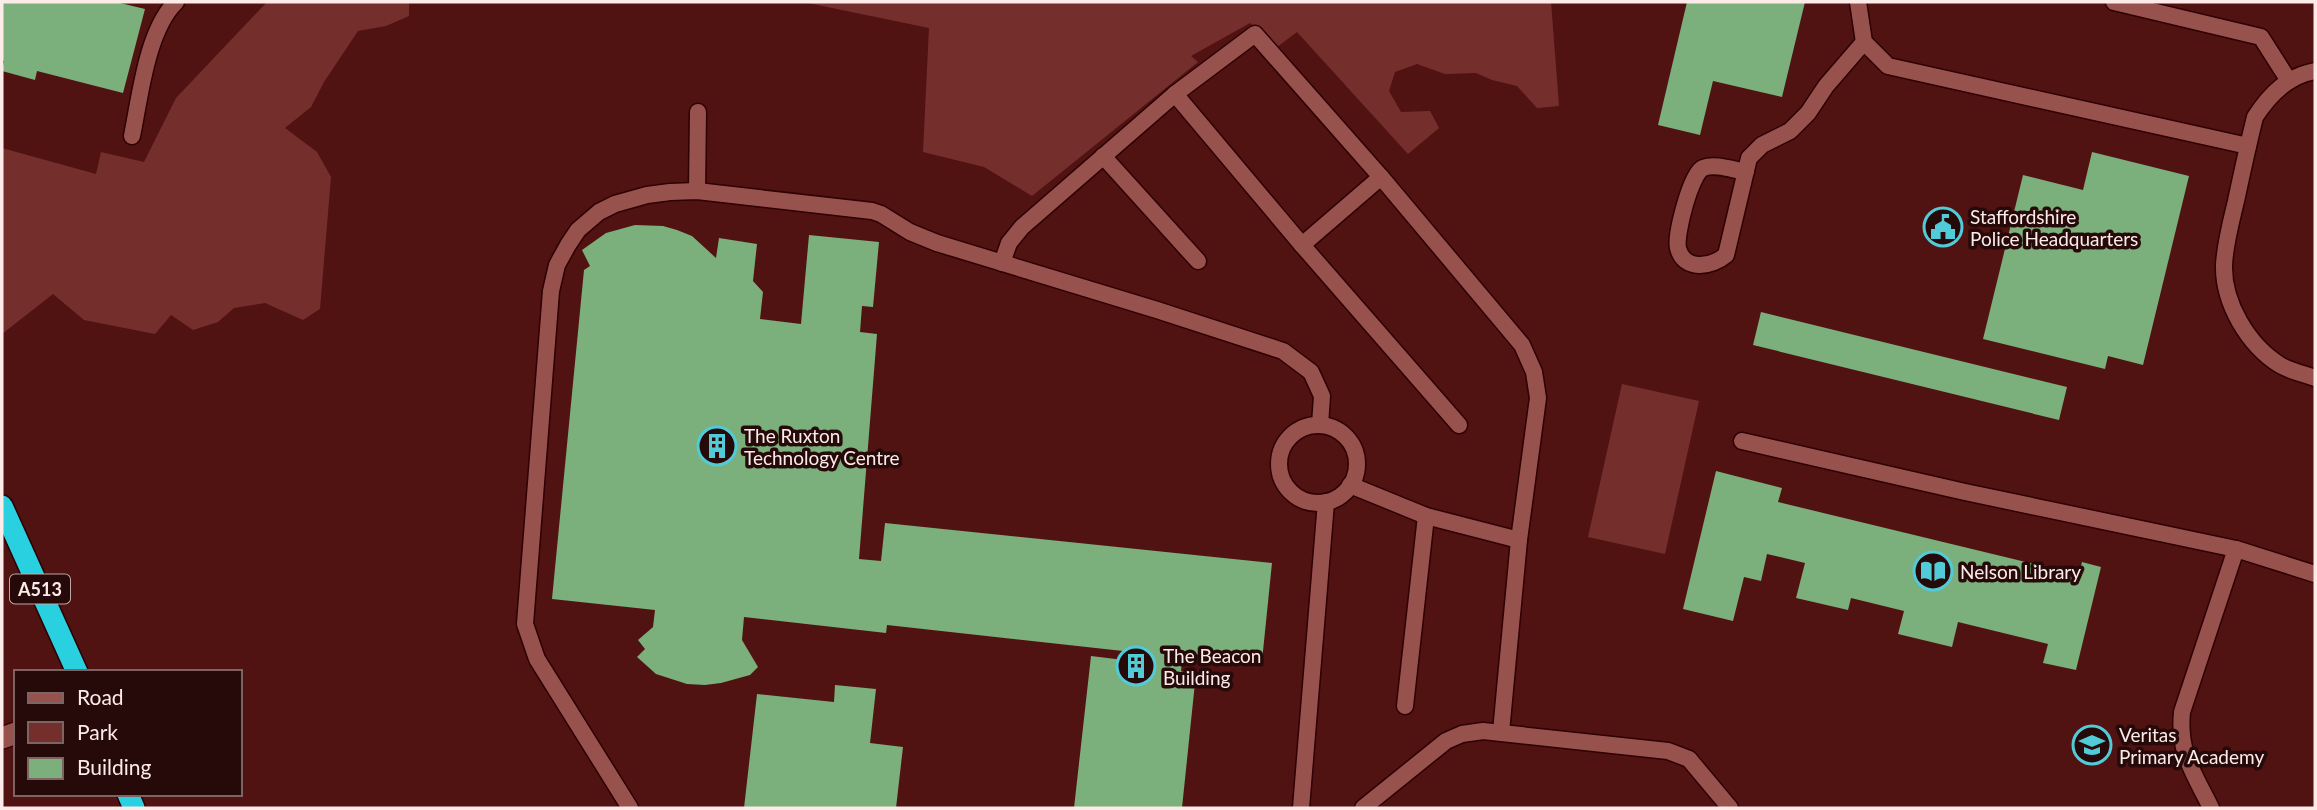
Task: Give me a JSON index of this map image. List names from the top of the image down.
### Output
{
  "streets": {
    "highway": ["A513"]
  },
  "places": {
    "public building": ["Staffordshire Police Headquarters"],
    "building": ["The Ruxton Technology Centre", "The Beacon Building"],
    "library": ["Nelson Library"],
    "school or university": ["Veritas Primary Academy"]
  },
  "legend": ["Road", "Park", "Building"]
}
